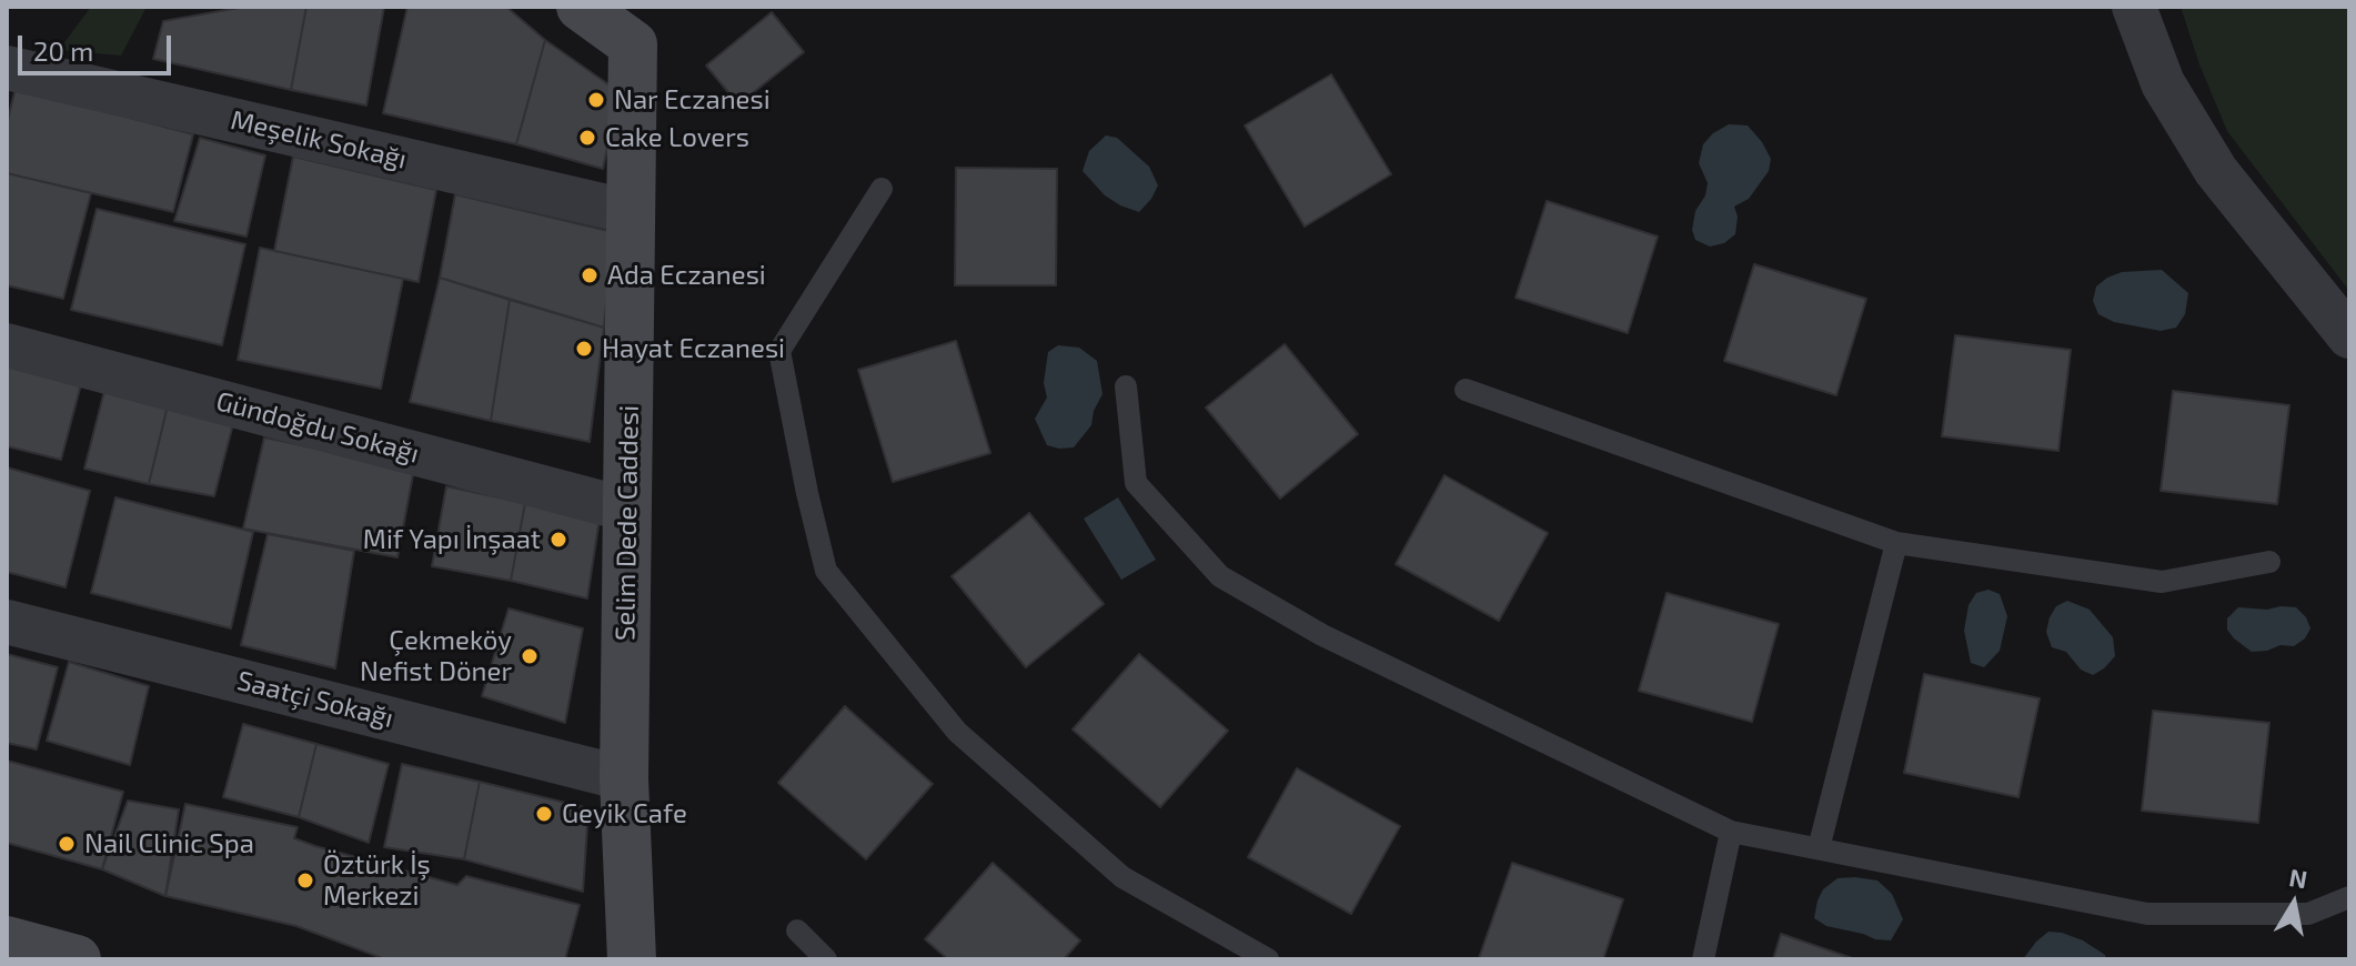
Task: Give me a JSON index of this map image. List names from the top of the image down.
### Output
{
  "streets": {
    "street": [
      "Meşelik Sokağı",
      "Gündoğdu Sokağı",
      "Selim Dede Caddesi",
      "Saatçi Sokağı"
    ]
  },
  "crossings": [
    ["Meşelik Sokağı", "Selim Dede Caddesi"],
    ["Gündoğdu Sokağı", "Selim Dede Caddesi"],
    ["Selim Dede Caddesi", "Saatçi Sokağı"]
  ],
  "places": [
    "Nar Eczanesi",
    "Cake Lovers",
    "Ada Eczanesi",
    "Hayat Eczanesi",
    "Mif Yapı İnşaat",
    "Çekmeköy Nefist Döner",
    "Geyik Cafe",
    "Nail Clinic Spa",
    "Öztürk İş Merkezi"
  ],
  "scale_bar": "20 m",
  "north": "top"
}
